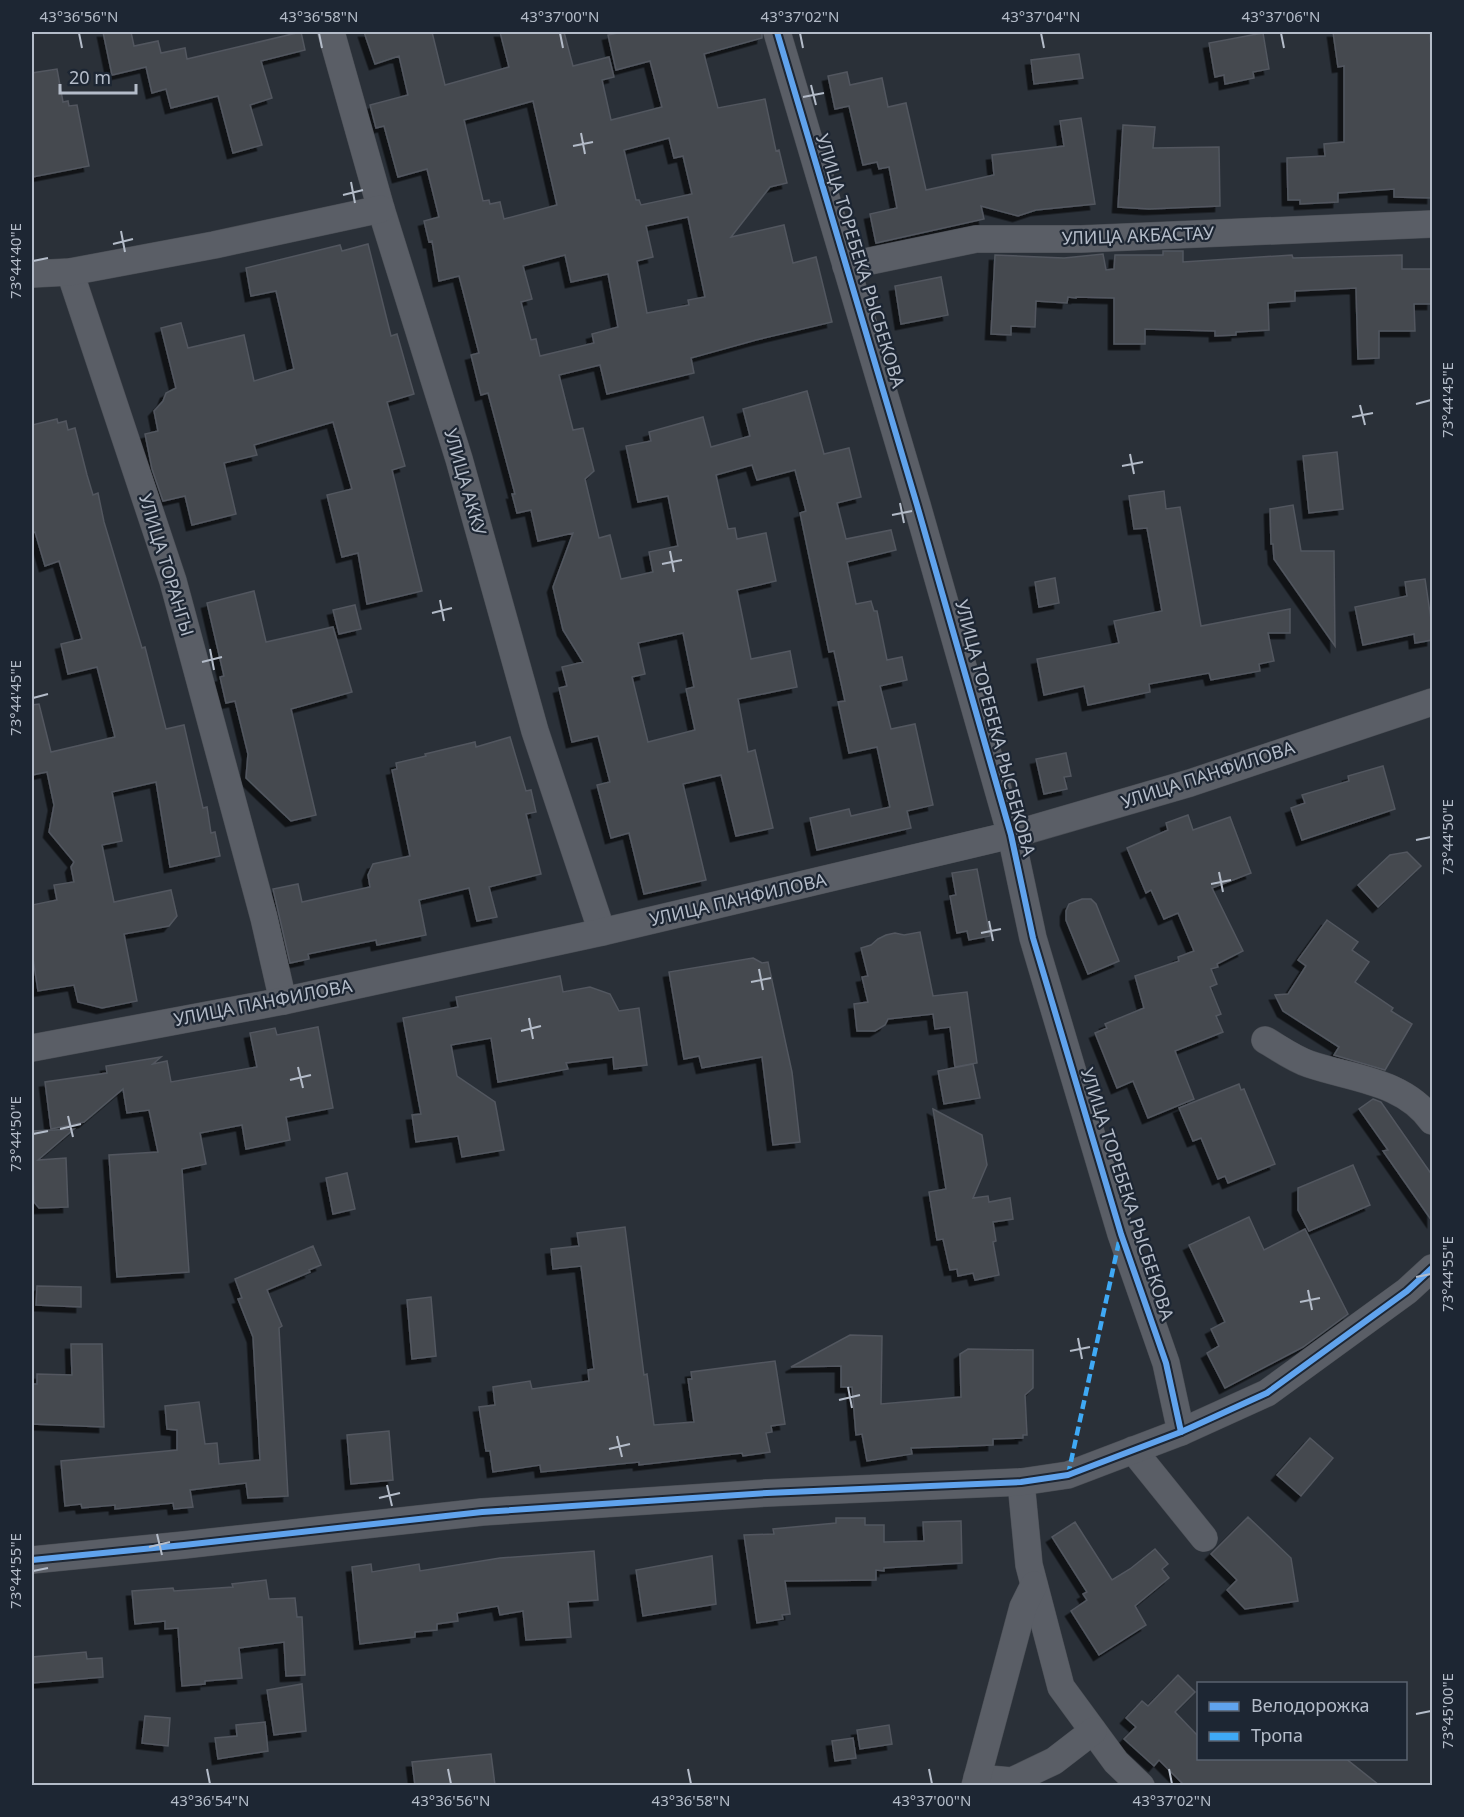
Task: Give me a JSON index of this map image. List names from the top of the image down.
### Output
{
  "streets": {
    "street": [
      "УЛИЦА АКБАСТАУ",
      "УЛИЦА ТОРЕБЕКА РЫСБЕКОВА",
      "УЛИЦА АККУ",
      "УЛИЦА ТОРАНГЫ",
      "УЛИЦА ПАНФИЛОВА"
    ]
  },
  "crossings": [
    ["УЛИЦА АКБАСТАУ", "УЛИЦА ТОРЕБЕКА РЫСБЕКОВА"],
    ["УЛИЦА ТОРЕБЕКА РЫСБЕКОВА", "УЛИЦА ПАНФИЛОВА"],
    ["УЛИЦА АККУ", "УЛИЦА ПАНФИЛОВА"],
    ["УЛИЦА ТОРАНГЫ", "УЛИЦА ПАНФИЛОВА"]
  ],
  "legend": ["Велодорожка", "Тропа"],
  "scale_bar": "20 m",
  "coordinates": [
    "43°36'56\"N",
    "43°36'58\"N",
    "43°37'00\"N",
    "43°37'02\"N",
    "43°37'04\"N",
    "43°37'06\"N",
    "73°44'40\"E",
    "73°44'45\"E",
    "73°44'50\"E",
    "73°44'55\"E",
    "73°45'00\"E",
    "43°36'54\"N"
  ]
}
